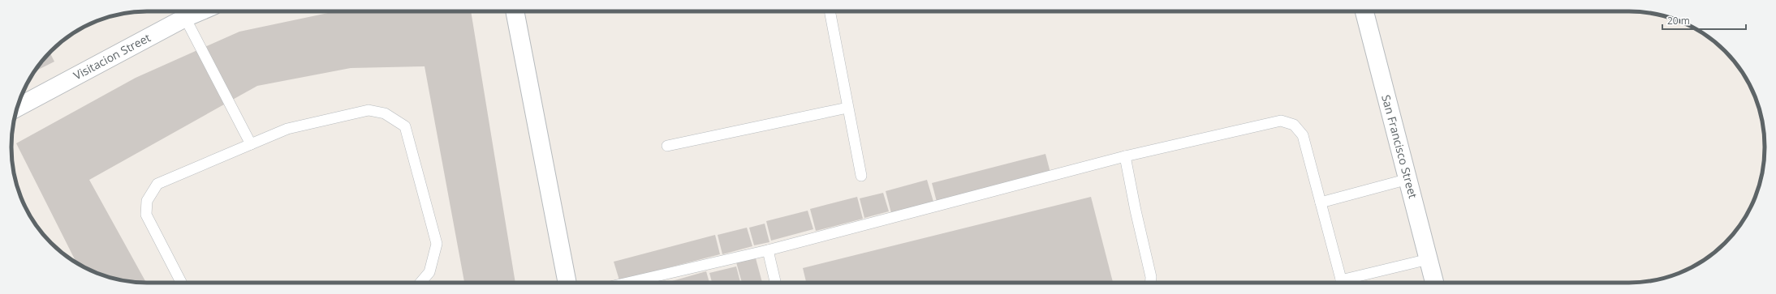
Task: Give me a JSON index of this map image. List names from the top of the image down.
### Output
{
  "streets": {
    "street": ["Visitacion Street", "San Francisco Street"]
  },
  "scale_bar": "20 m"
}
